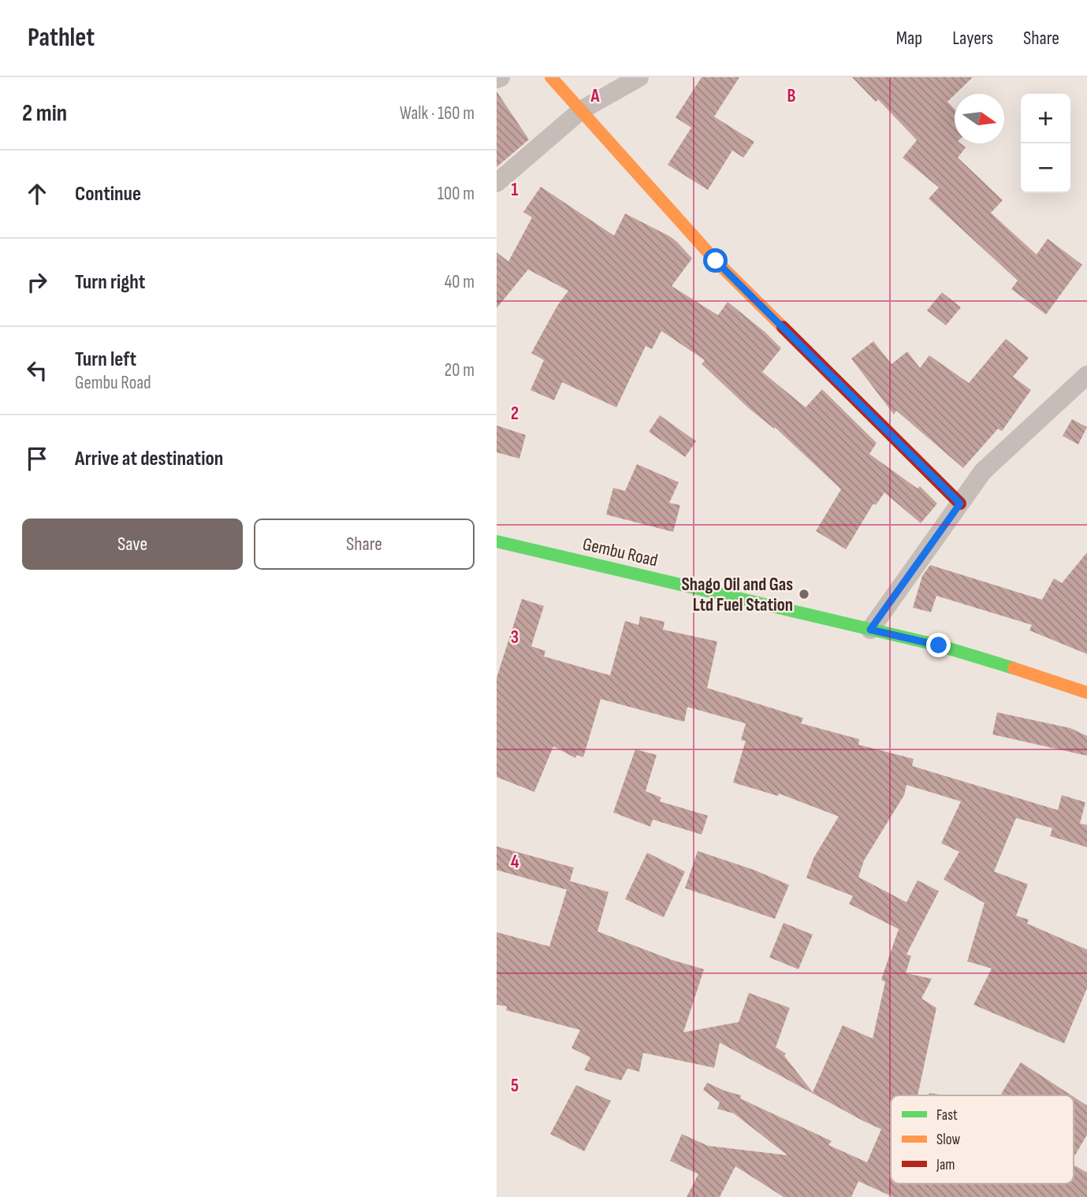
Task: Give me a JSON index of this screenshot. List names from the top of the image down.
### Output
{
  "streets": {
    "main road": ["Gembu Road"]
  },
  "places": ["Shago Oil and Gas Ltd Fuel Station"],
  "legend": ["Fast", "Slow", "Jam"],
  "north": "right",
  "page": {
    "header": "Pathlet",
    "nav": ["Map", "Layers", "Share"],
    "heading": ["2 min", "Walk · 160 m"],
    "map_buttons": ["+", "−"],
    "list": [
      ["Continue", "100 m"],
      ["Turn right", "40 m"],
      ["Turn left", "Gembu Road", "20 m"],
      "Arrive at destination"
    ],
    "buttons": ["Save", "Share"]
  },
  "grid": {
    "columns": ["A", "B"],
    "rows": [
      "1",
      "2",
      "3",
      "4",
      "5"
    ]
  }
}
